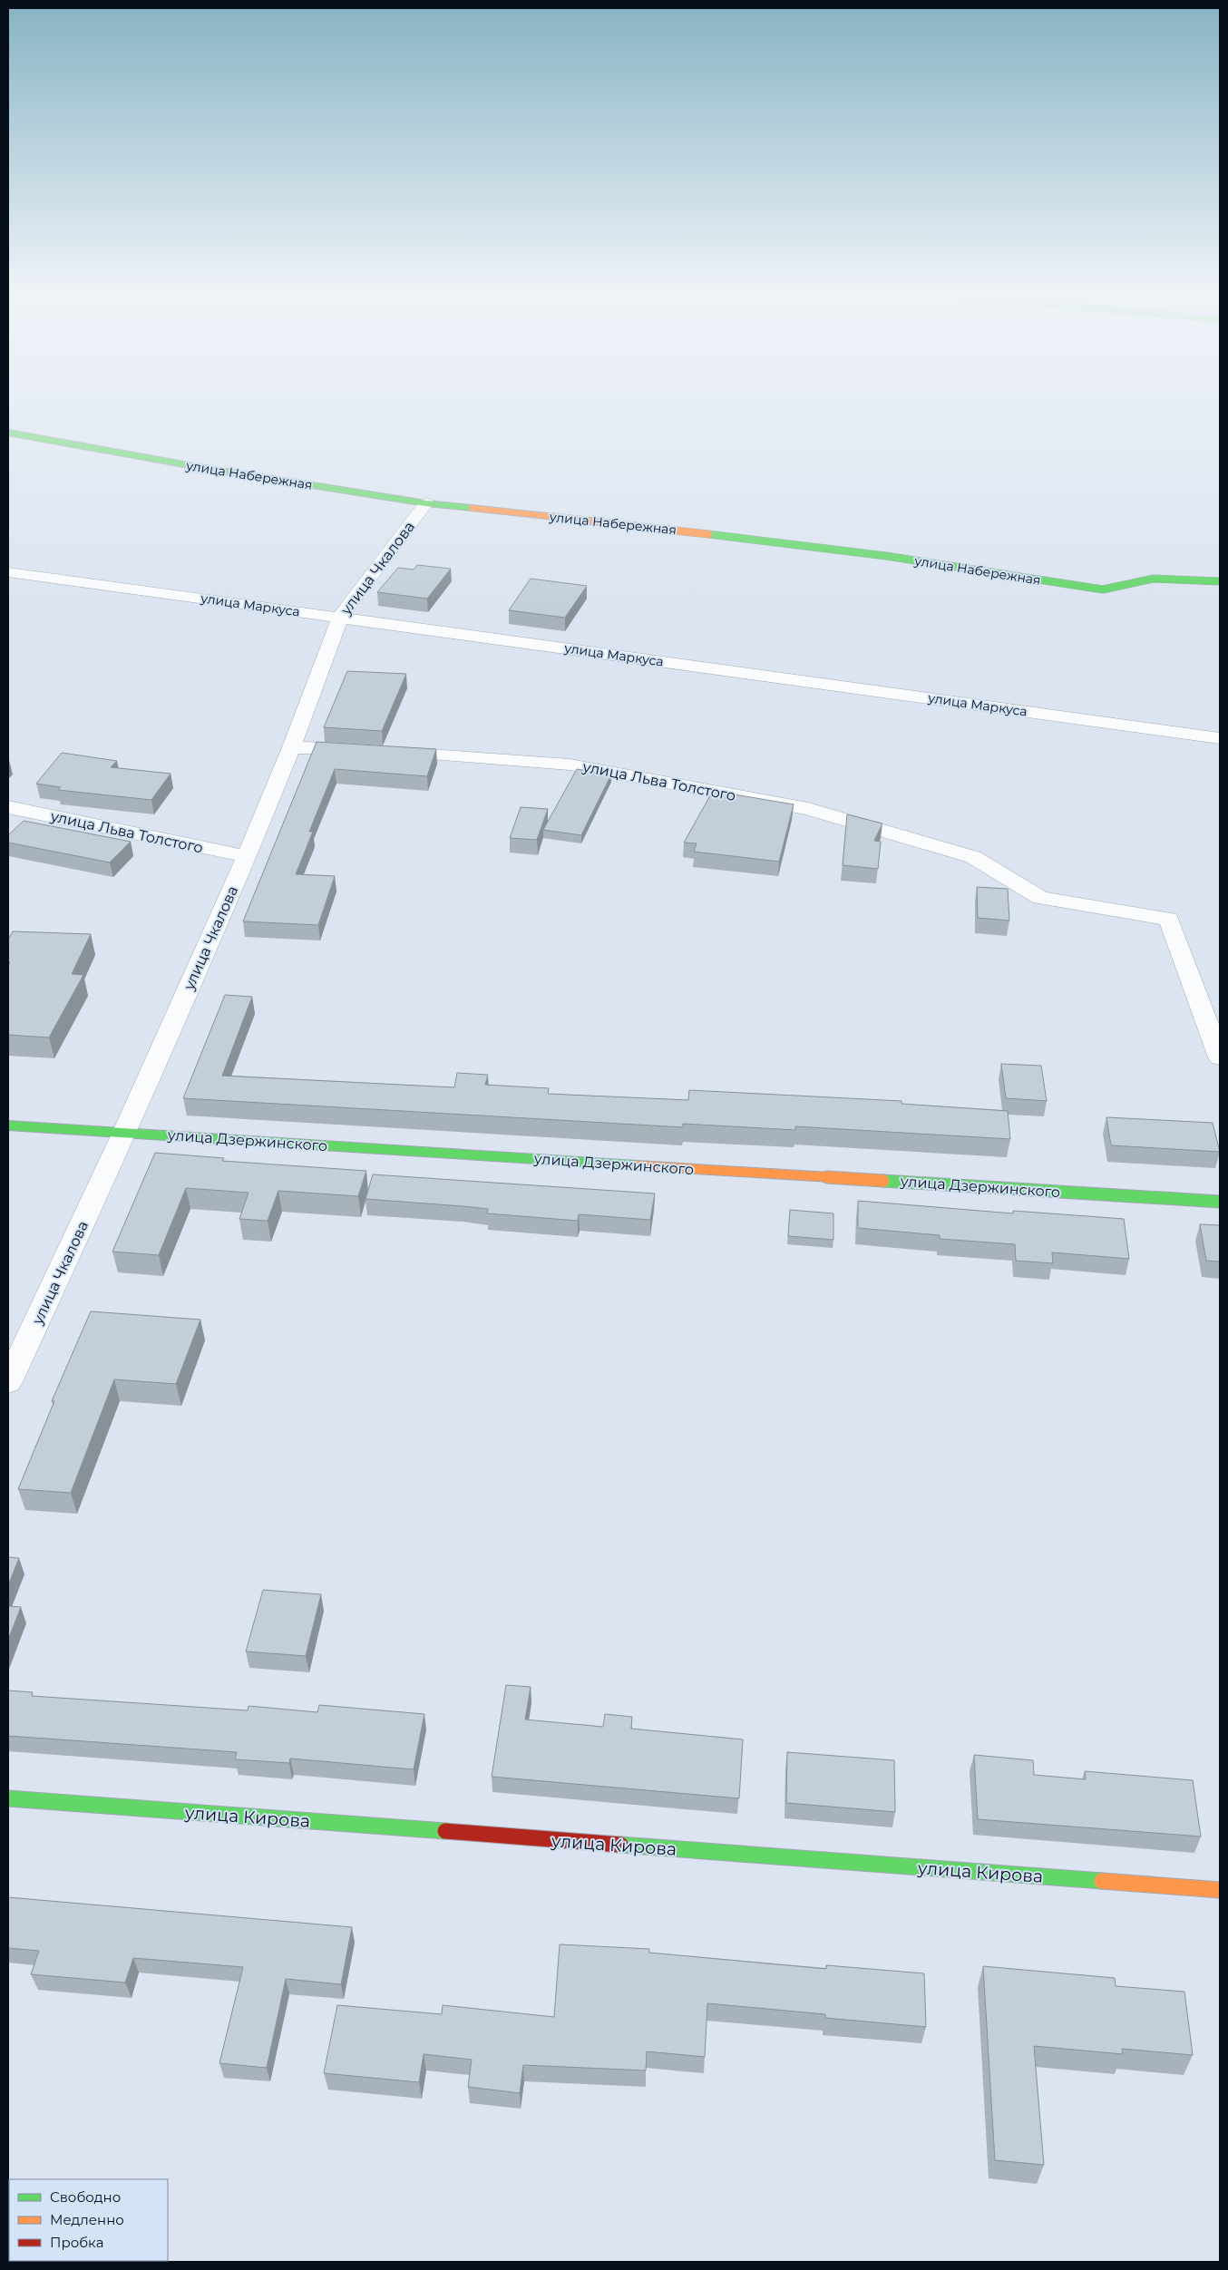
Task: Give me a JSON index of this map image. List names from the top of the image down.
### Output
{
  "streets": {
    "main road": ["улица Набережная", "улица Дзержинского", "улица Кирова"],
    "street": ["улица Чкалова", "улица Маркуса", "улица Льва Толстого"]
  },
  "crossings": [
    ["улица Набережная", "улица Чкалова"],
    ["улица Чкалова", "улица Маркуса"],
    ["улица Чкалова", "улица Льва Толстого"],
    ["улица Чкалова", "улица Дзержинского"]
  ],
  "legend": ["Свободно", "Медленно", "Пробка"]
}
